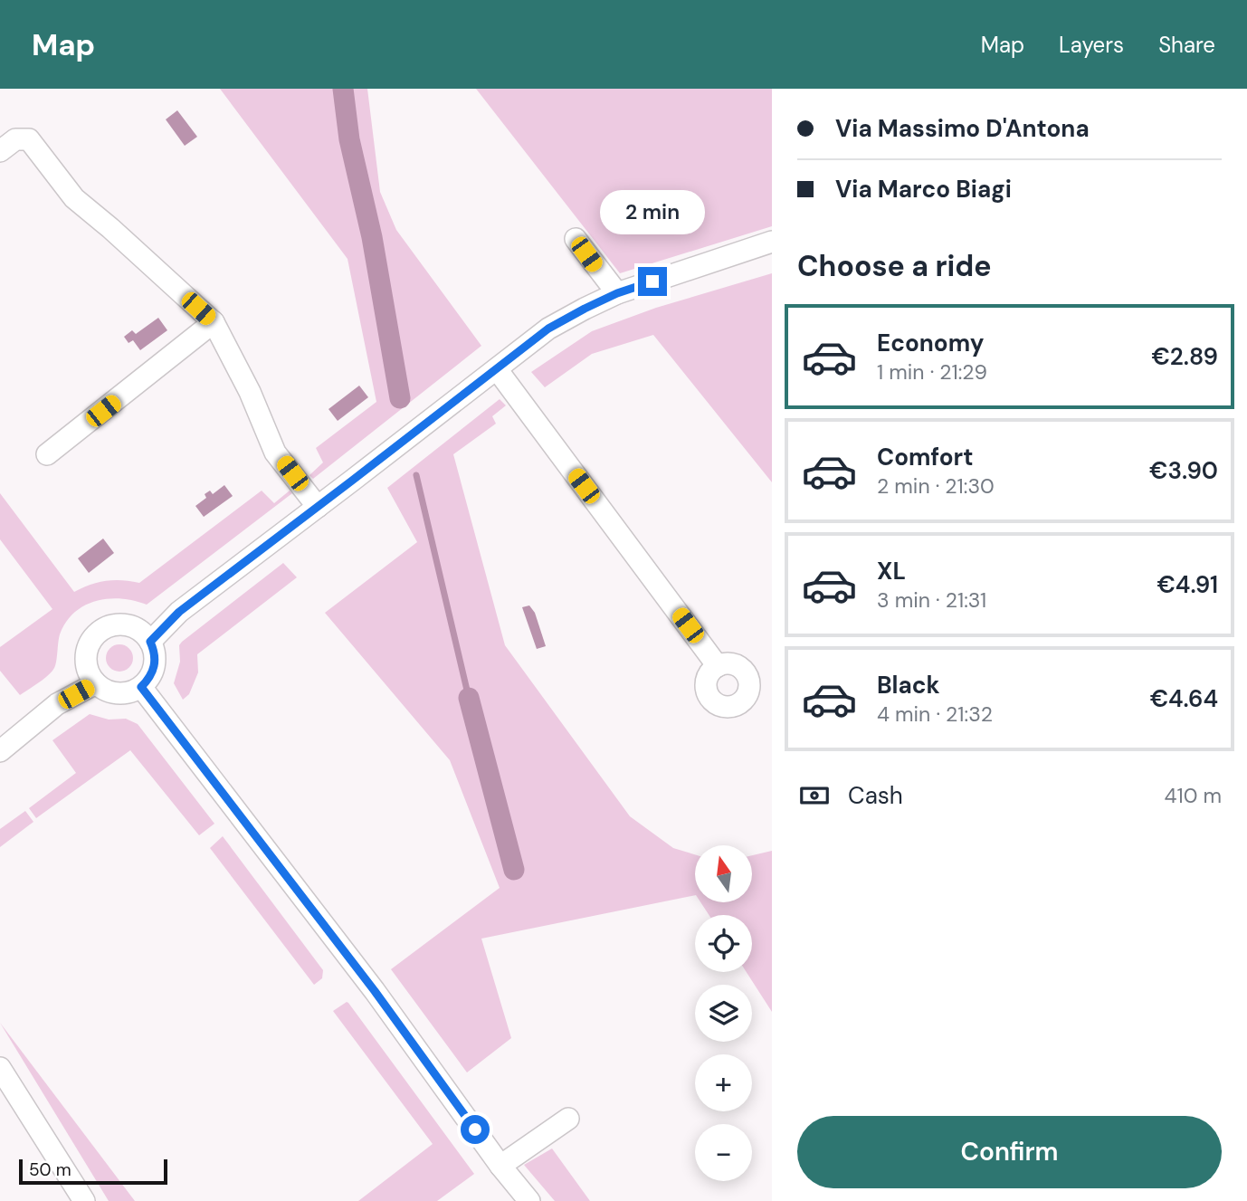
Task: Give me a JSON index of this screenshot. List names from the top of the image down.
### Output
{
  "scale_bar": "50 m",
  "north": "top",
  "page": {
    "header": "Map",
    "nav": ["Map", "Layers", "Share"],
    "banner": ["Via Massimo D'Antona", "Via Marco Biagi"],
    "bubble": "2 min",
    "heading": "Choose a ride",
    "list": [
      {
        "name": "Economy",
        "note": "1 min · 21:29",
        "value": "€2.89"
      },
      {
        "name": "Comfort",
        "note": "2 min · 21:30",
        "value": "€3.90"
      },
      {
        "name": "XL",
        "note": "3 min · 21:31",
        "value": "€4.91"
      },
      {
        "name": "Black",
        "note": "4 min · 21:32",
        "value": "€4.64"
      }
    ],
    "pay": ["Cash", "410 m"],
    "map_buttons": ["+", "−"],
    "buttons": "Confirm",
    "scale": "50 m"
  }
}
